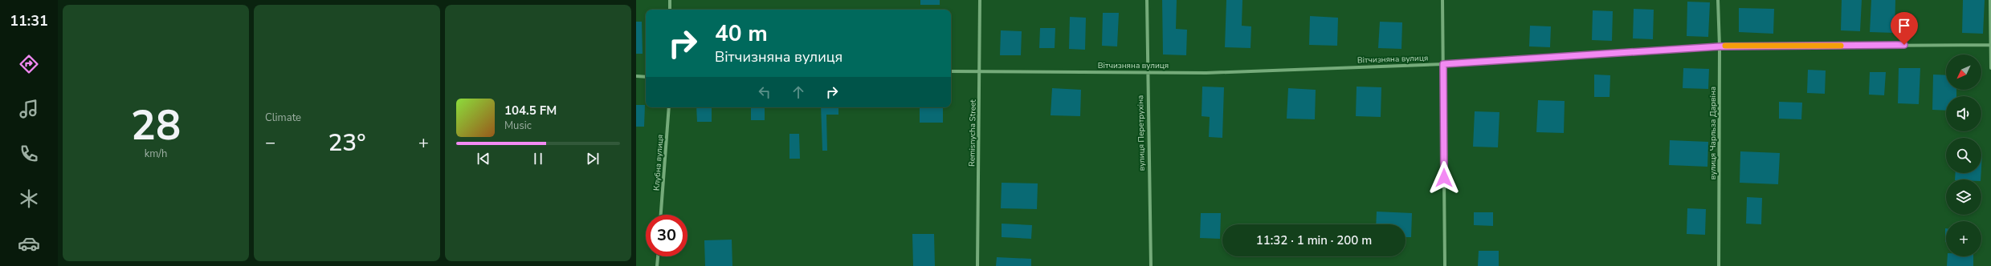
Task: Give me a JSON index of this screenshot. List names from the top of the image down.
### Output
{
  "streets": {
    "street": [
      "Вітчизняна вулиця",
      "Remisnycha Street",
      "вулиця Перетрухіна",
      "вулиця Чарльза Дарвіна",
      "Клубна вулиця"
    ]
  },
  "crossings": [
    ["Вітчизняна вулиця", "Remisnycha Street"],
    ["Вітчизняна вулиця", "вулиця Перетрухіна"],
    ["Вітчизняна вулиця", "вулиця Чарльза Дарвіна"]
  ],
  "north": "bottom left",
  "page": {
    "tabs": "11:31",
    "tile": [
      ["28", "km/h"],
      "Climate"
    ],
    "turn": ["40 m", "Вітчизняна вулиця"],
    "map_buttons": "+",
    "song": ["104.5 FM", "Music"],
    "heat": ["−", "23°", "+"],
    "limit": "30",
    "trip": "11:32 · 1 min · 200 m"
  }
}
